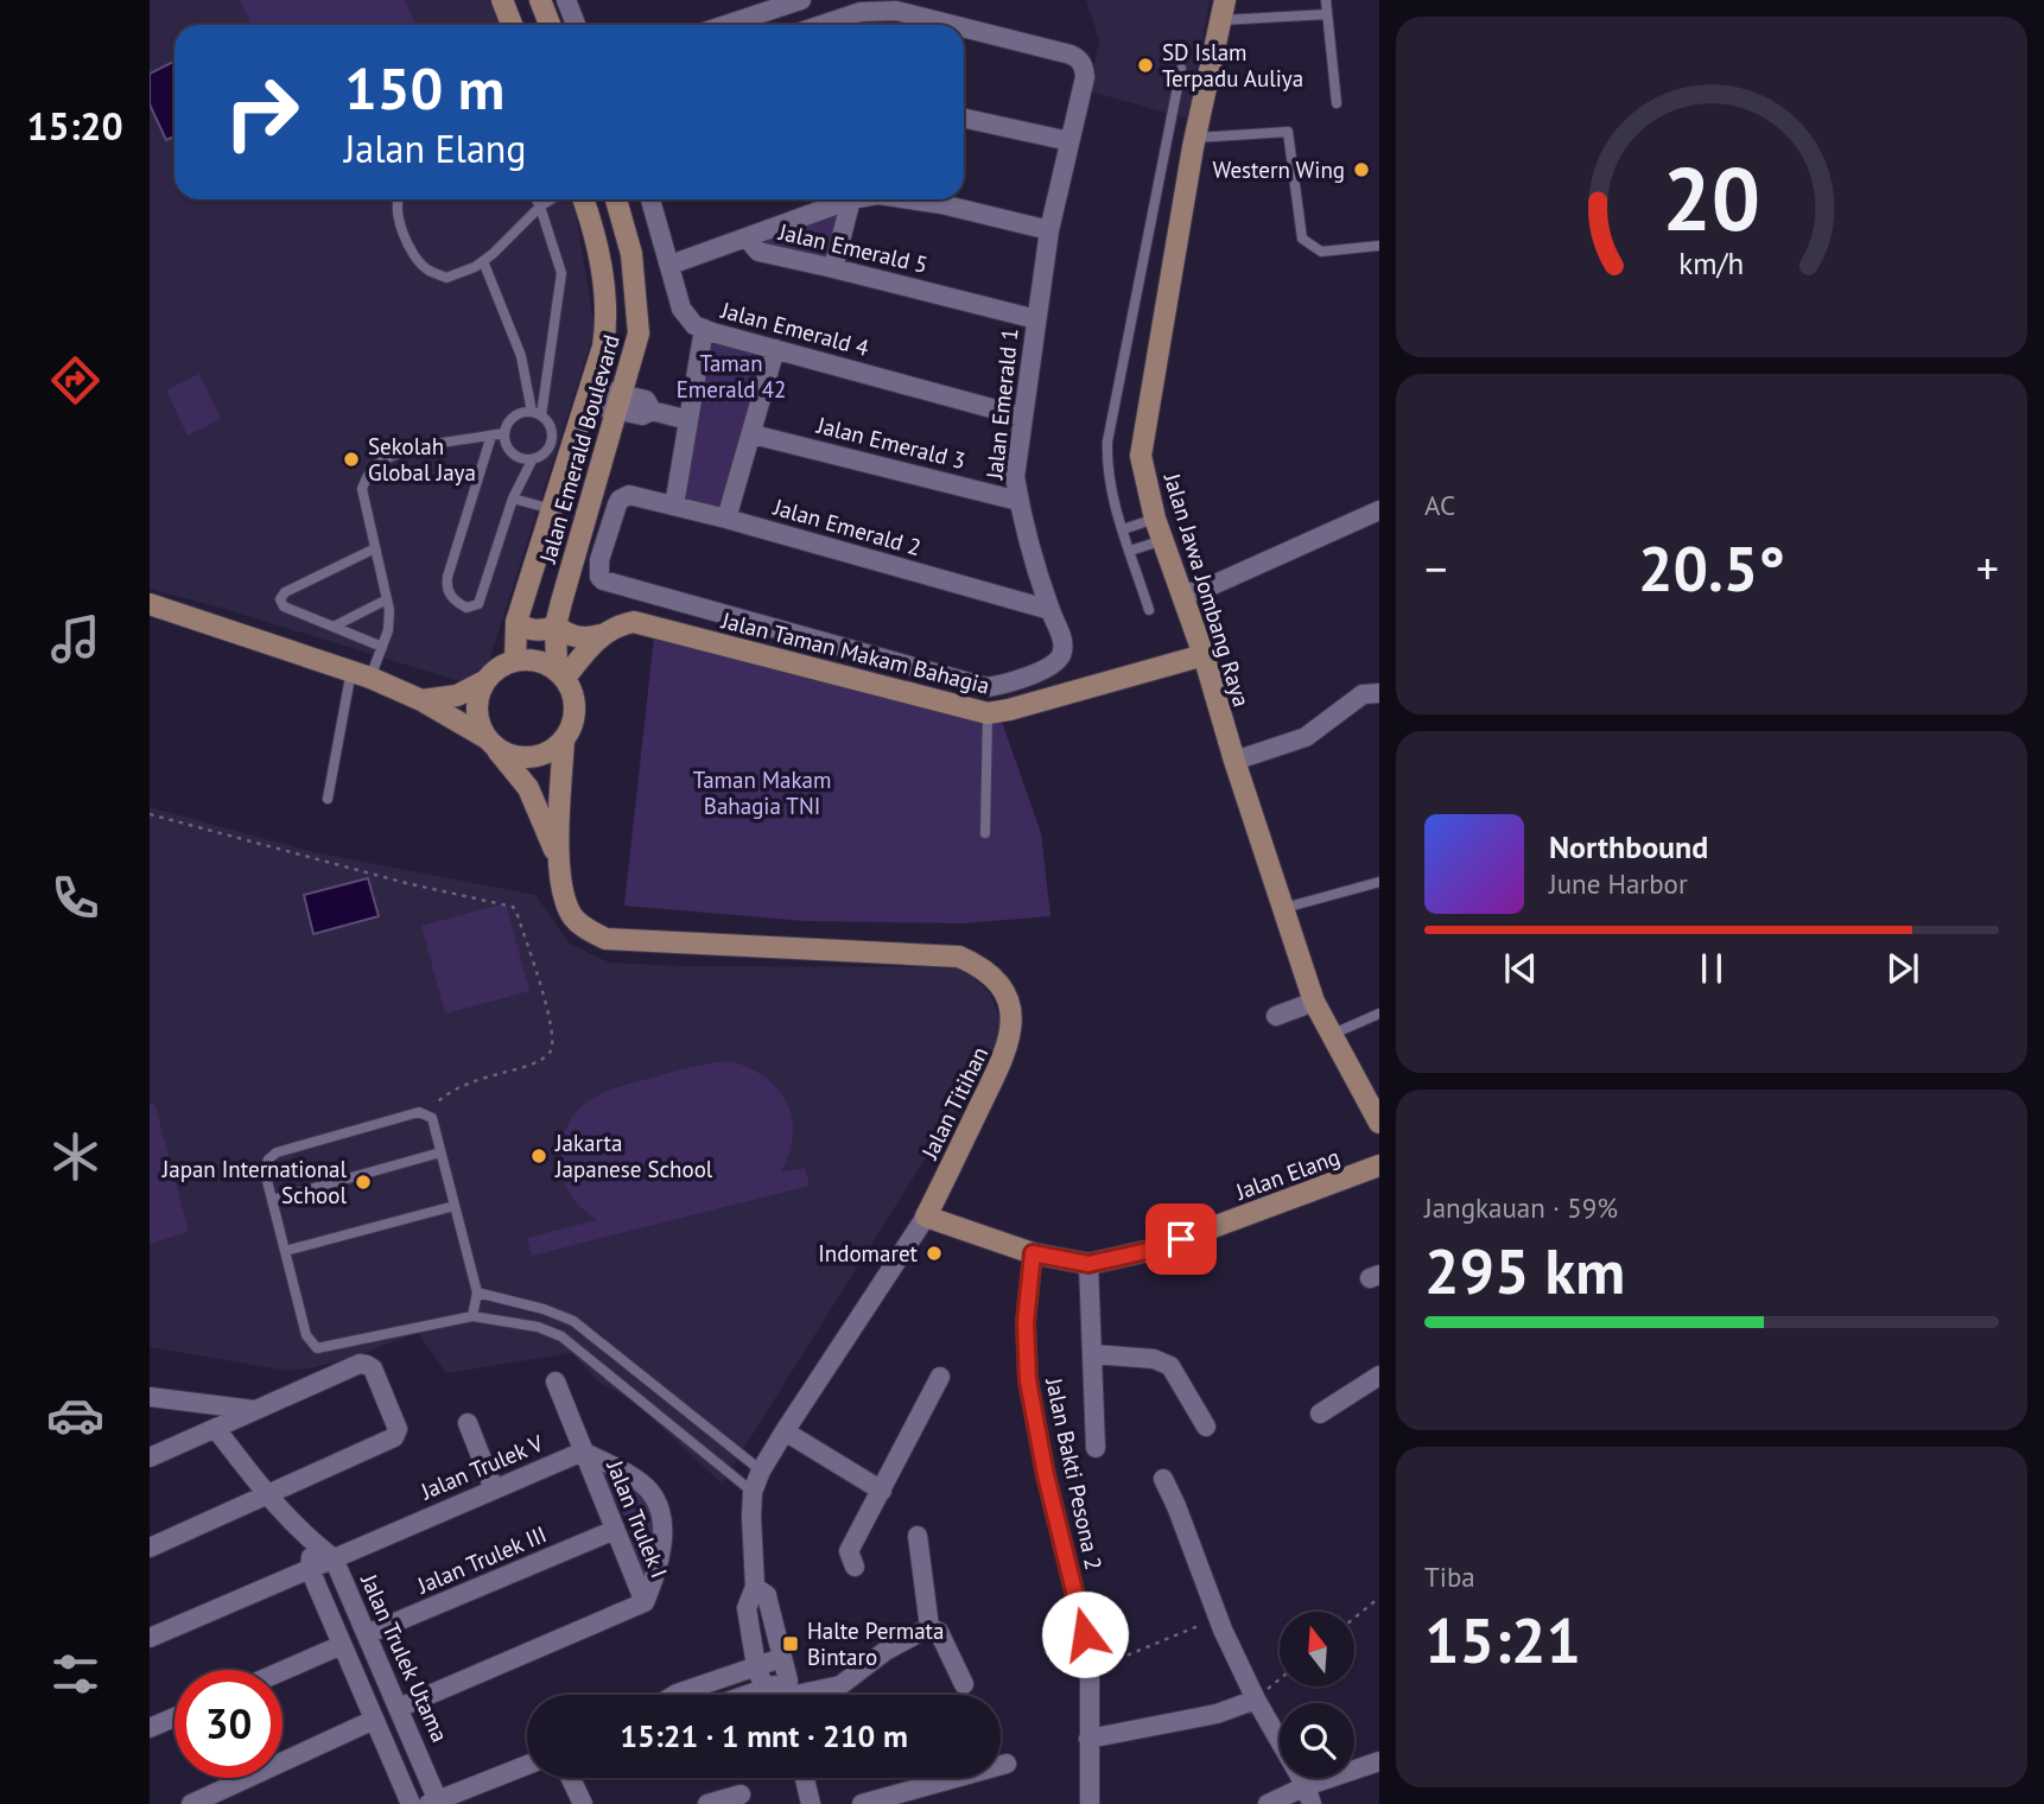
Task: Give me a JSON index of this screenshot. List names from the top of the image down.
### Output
{
  "streets": {
    "main road": [
      "Jalan Emerald Boulevard",
      "Jalan Jawa Jombang Raya",
      "Jalan Taman Makam Bahagia",
      "Jalan Titihan",
      "Jalan Elang"
    ],
    "street": [
      "Jalan Emerald 5",
      "Jalan Emerald 4",
      "Jalan Emerald 1",
      "Jalan Emerald 3",
      "Jalan Emerald 2",
      "Jalan Trulek V",
      "Jalan Bakti Pesona 2",
      "Jalan Trulek I",
      "Jalan Trulek III",
      "Jalan Trulek Utama"
    ]
  },
  "crossings": [
    ["Jalan Emerald 5", "Jalan Emerald 4"],
    ["Jalan Emerald 5", "Jalan Emerald 1"],
    ["Jalan Emerald 4", "Jalan Emerald 1"],
    ["Jalan Emerald 1", "Jalan Emerald 3"],
    ["Jalan Emerald 1", "Jalan Emerald 2"],
    ["Jalan Emerald Boulevard", "Jalan Titihan"],
    ["Jalan Jawa Jombang Raya", "Jalan Taman Makam Bahagia"],
    ["Jalan Titihan", "Jalan Elang"],
    ["Jalan Elang", "Jalan Bakti Pesona 2"],
    ["Jalan Trulek V", "Jalan Trulek I"],
    ["Jalan Trulek V", "Jalan Trulek Utama"],
    ["Jalan Trulek I", "Jalan Trulek III"],
    ["Jalan Trulek I", "Jalan Trulek Utama"],
    ["Jalan Trulek III", "Jalan Trulek Utama"]
  ],
  "parks": ["Taman Emerald 42", "Taman Makam Bahagia TNI"],
  "places": {
    "other": [
      "SD Islam Terpadu Auliya",
      "Western Wing",
      "Sekolah Global Jaya",
      "Jakarta Japanese School",
      "Japan International School",
      "Indomaret"
    ],
    "transit": ["Halte Permata Bintaro"]
  },
  "north": "top",
  "page": {
    "tabs": "15:20",
    "turn": ["150 m", "Jalan Elang"],
    "tile": [
      "AC",
      ["Jangkauan · 59%", "295 km"],
      ["Tiba", "15:21"]
    ],
    "heat": ["−", "20.5°", "+"],
    "song": ["Northbound", "June Harbor"],
    "limit": "30",
    "trip": "15:21 · 1 mnt · 210 m",
    "gauge": ["20", "km/h"]
  }
}
